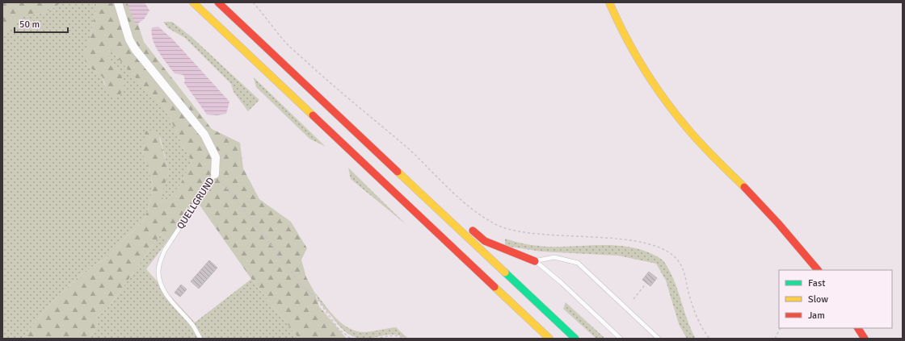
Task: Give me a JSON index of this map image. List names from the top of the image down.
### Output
{
  "streets": {
    "street": ["QUELLGRUND"]
  },
  "legend": ["Fast", "Slow", "Jam"],
  "scale_bar": "50 m"
}
